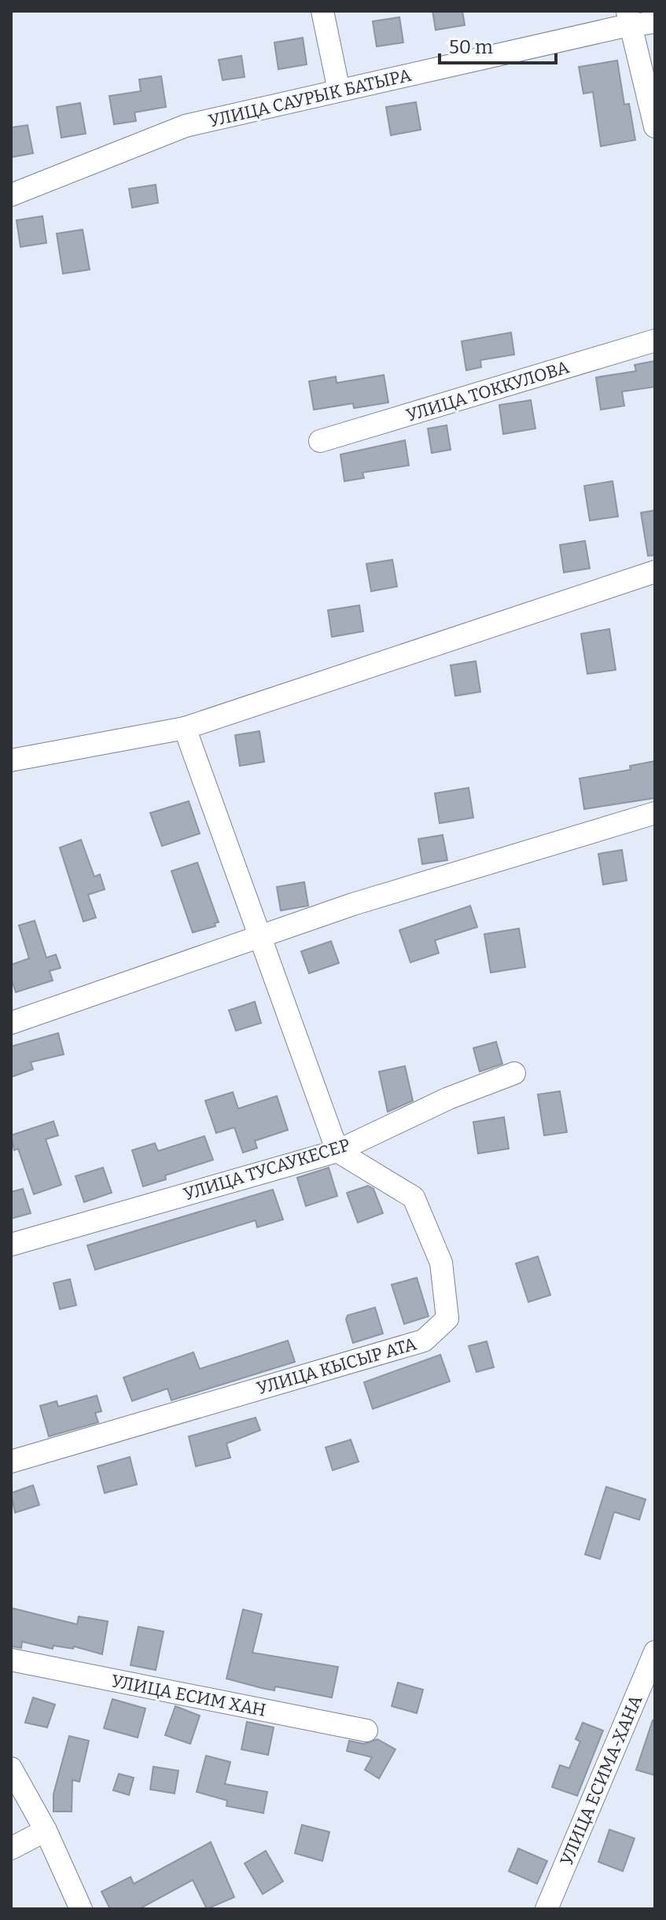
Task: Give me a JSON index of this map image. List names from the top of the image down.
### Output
{
  "streets": {
    "street": [
      "УЛИЦА САУРЫК БАТЫРА",
      "УЛИЦА ТОККУЛОВА",
      "УЛИЦА ТУСАУКЕСЕР",
      "УЛИЦА КЫСЫР АТА",
      "УЛИЦА ЕСИМ ХАН",
      "УЛИЦА ЕСИМА-ХАНА"
    ]
  },
  "crossings": [
    ["УЛИЦА ТУСАУКЕСЕР", "УЛИЦА КЫСЫР АТА"]
  ],
  "scale_bar": "50 m"
}
